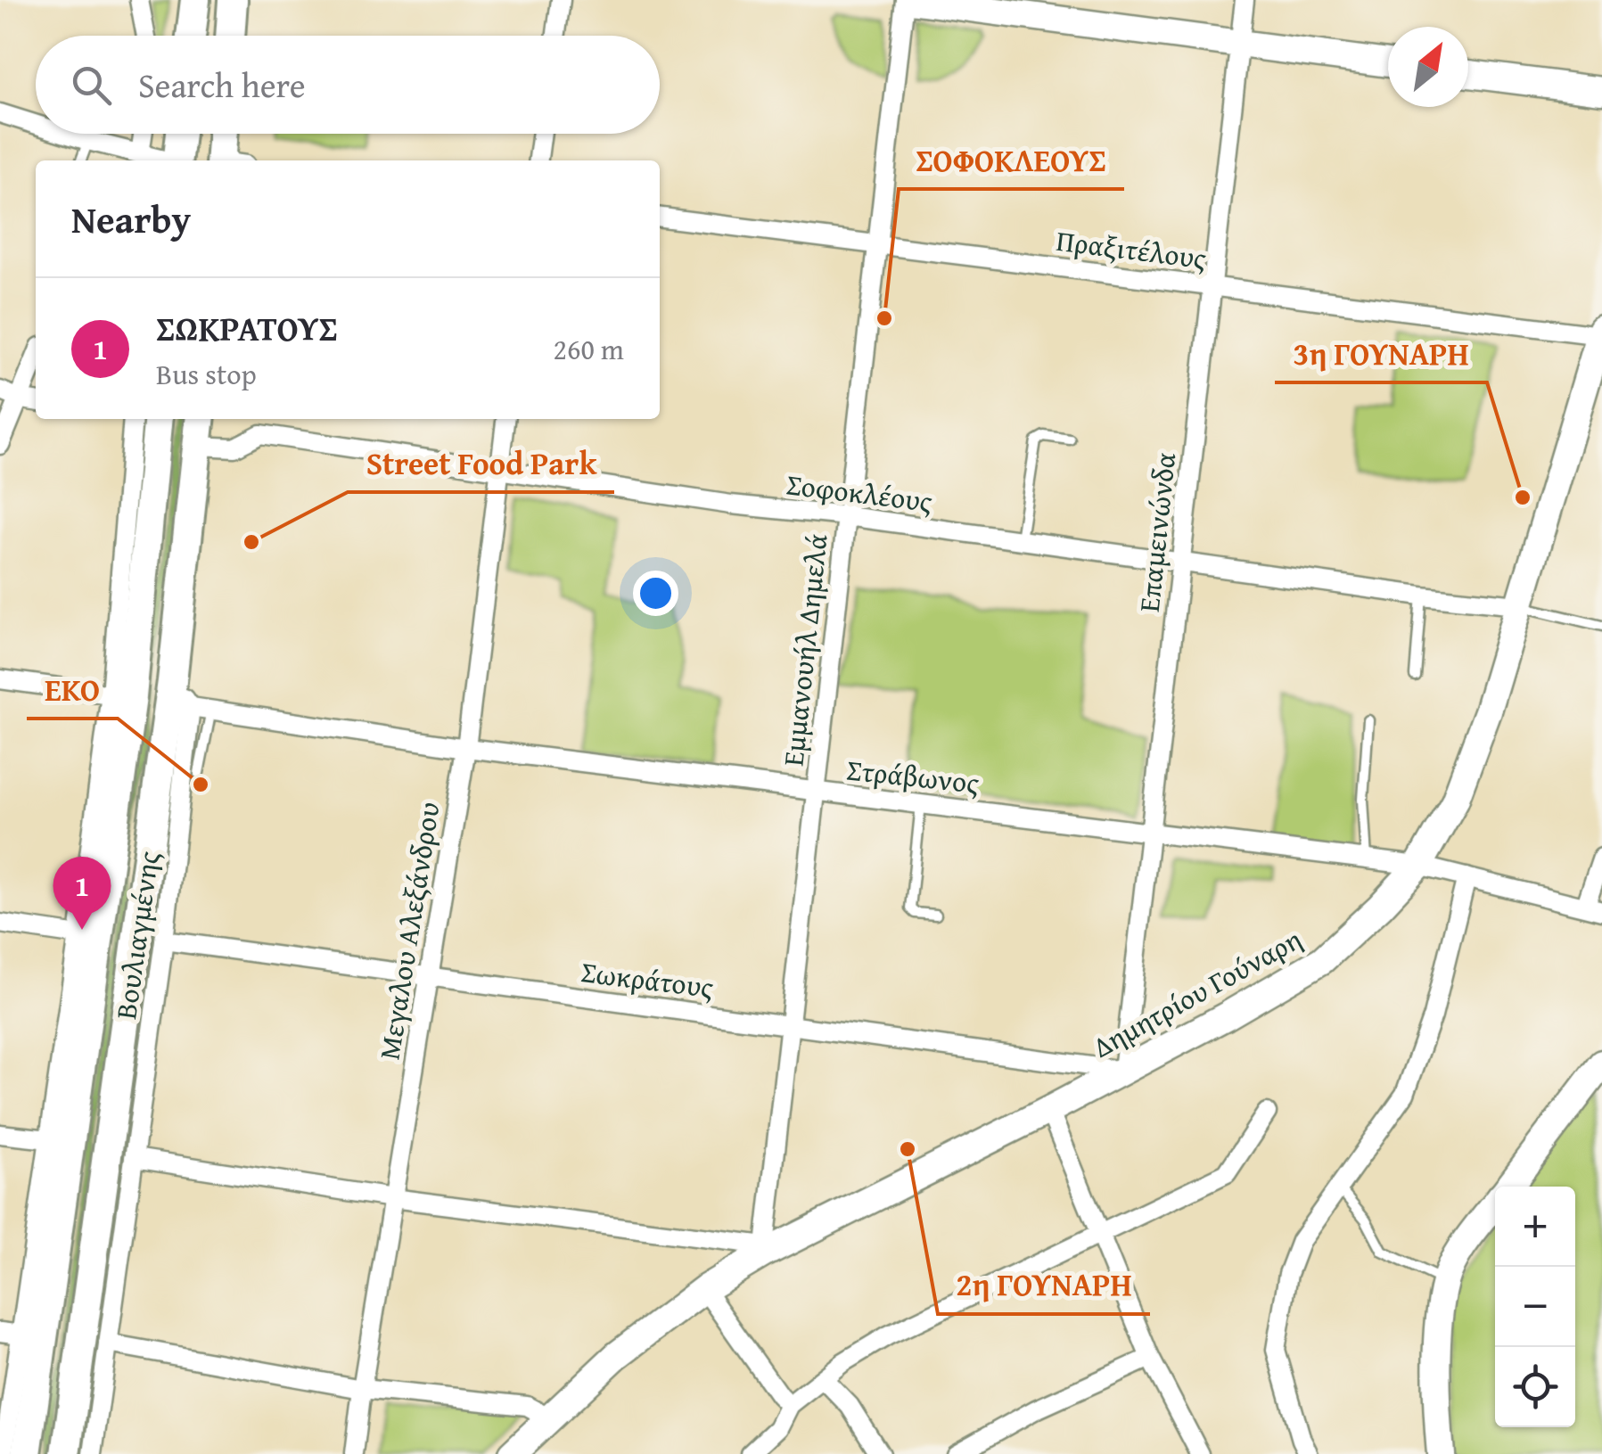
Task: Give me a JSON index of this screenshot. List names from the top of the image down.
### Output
{
  "streets": {
    "main road": ["Βουλιαγμένης", "Δημητρίου Γούναρη"],
    "street": [
      "Πραξιτέλους",
      "Σοφοκλέους",
      "Επαμεινώνδα",
      "Εμμανουήλ Δημελά",
      "Στράβωνος",
      "Μεγαλου Αλεξάνδρου",
      "Σωκράτους"
    ]
  },
  "crossings": [
    ["Πραξιτέλους", "Επαμεινώνδα"],
    ["Πραξιτέλους", "Εμμανουήλ Δημελά"],
    ["Πραξιτέλους", "Δημητρίου Γούναρη"],
    ["Σοφοκλέους", "Επαμεινώνδα"],
    ["Σοφοκλέους", "Εμμανουήλ Δημελά"],
    ["Σοφοκλέους", "Μεγαλου Αλεξάνδρου"],
    ["Σοφοκλέους", "Βουλιαγμένης"],
    ["Σοφοκλέους", "Δημητρίου Γούναρη"],
    ["Επαμεινώνδα", "Στράβωνος"],
    ["Επαμεινώνδα", "Σωκράτους"],
    ["Επαμεινώνδα", "Δημητρίου Γούναρη"],
    ["Εμμανουήλ Δημελά", "Στράβωνος"],
    ["Εμμανουήλ Δημελά", "Σωκράτους"],
    ["Εμμανουήλ Δημελά", "Δημητρίου Γούναρη"],
    ["Στράβωνος", "Μεγαλου Αλεξάνδρου"],
    ["Στράβωνος", "Δημητρίου Γούναρη"],
    ["Μεγαλου Αλεξάνδρου", "Σωκράτους"],
    ["Σωκράτους", "Δημητρίου Γούναρη"]
  ],
  "places": [
    "ΣΟΦΟΚΛΕΟΥΣ",
    "3η ΓΟΥΝΑΡΗ",
    "Street Food Park",
    "EKO",
    "2η ΓΟΥΝΑΡΗ"
  ],
  "north": "top right",
  "page": {
    "search": "Search here",
    "heading": "Nearby",
    "list": [
      {
        "mark": "1",
        "name": "ΣΩΚΡΑΤΟΥΣ",
        "note": "Bus stop",
        "value": "260 m"
      }
    ],
    "pins": "1",
    "map_buttons": ["+", "−"]
  }
}
